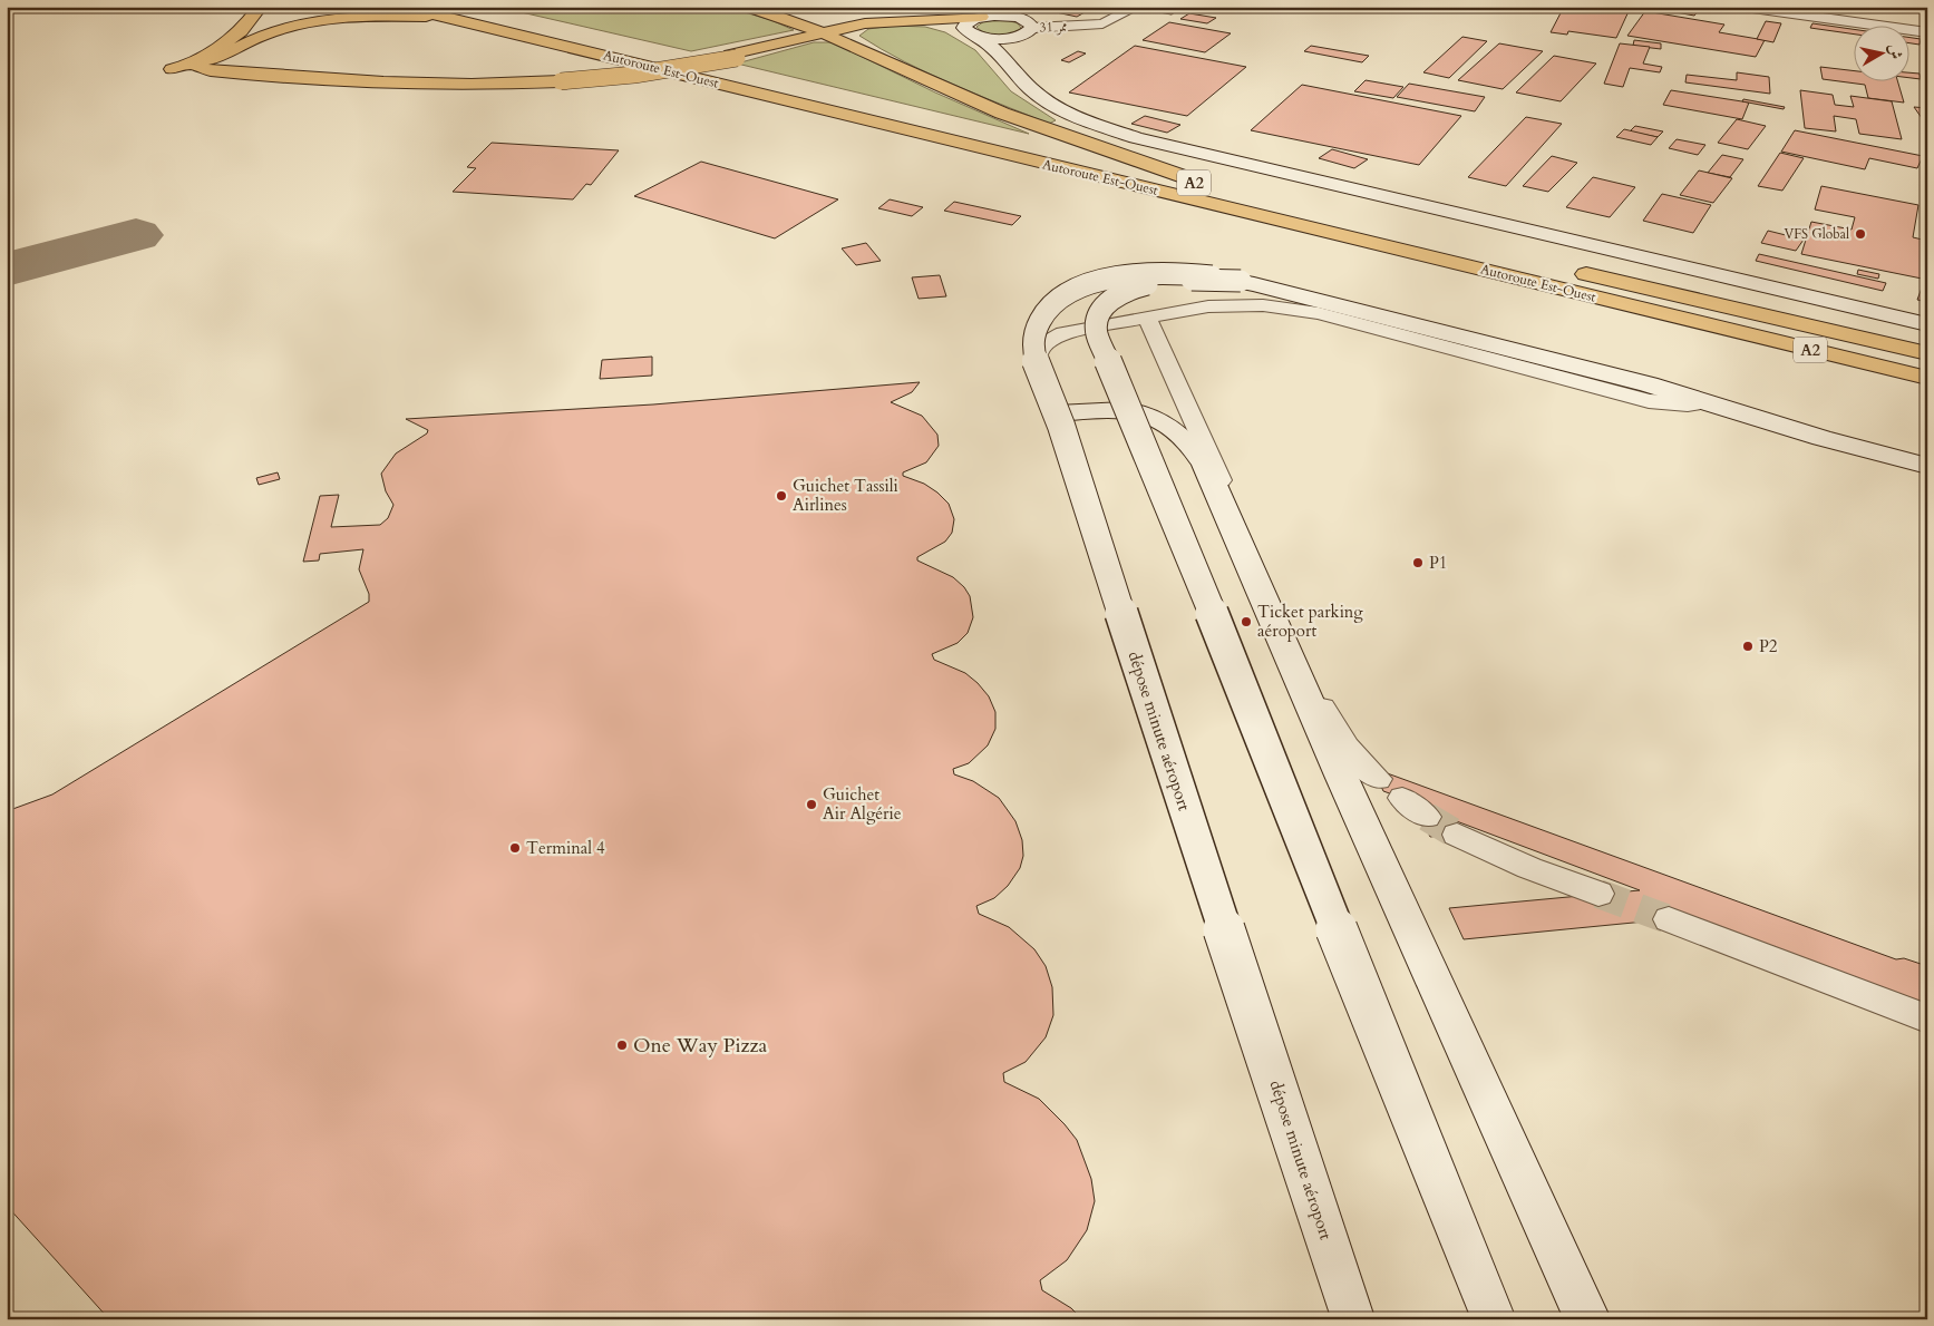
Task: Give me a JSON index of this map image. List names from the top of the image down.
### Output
{
  "streets": {
    "highway": ["Autoroute Est-Ouest", "A2"],
    "main road": ["dépose minute aéroport"],
    "street": ["ممر 31"]
  },
  "places": [
    "VFS Global",
    "Guichet Tassili Airlines",
    "P1",
    "Ticket parking aéroport",
    "P2",
    "Guichet Air Algérie",
    "Terminal 4",
    "One Way Pizza"
  ],
  "north": "right"
}
